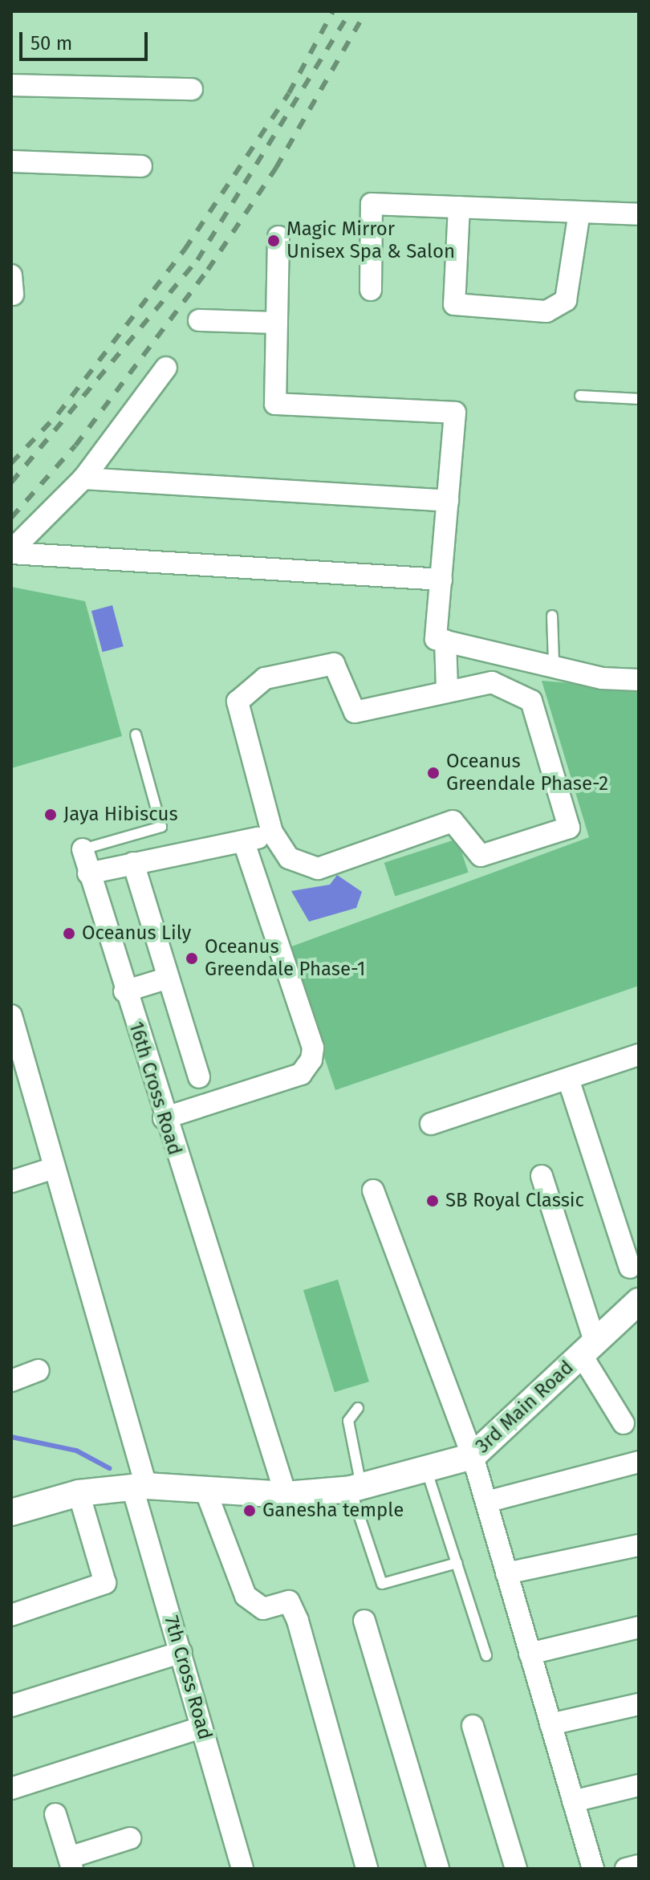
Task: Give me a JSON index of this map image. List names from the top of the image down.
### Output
{
  "streets": {
    "street": ["16th Cross Road", "3rd Main Road", "7th Cross Road"]
  },
  "crossings": [
    ["16th Cross Road", "3rd Main Road"],
    ["3rd Main Road", "7th Cross Road"]
  ],
  "places": [
    "Magic Mirror Unisex Spa & Salon",
    "Oceanus Greendale Phase-2",
    "Jaya Hibiscus",
    "Oceanus Lily",
    "Oceanus Greendale Phase-1",
    "SB Royal Classic",
    "Ganesha temple"
  ],
  "scale_bar": "50 m"
}
